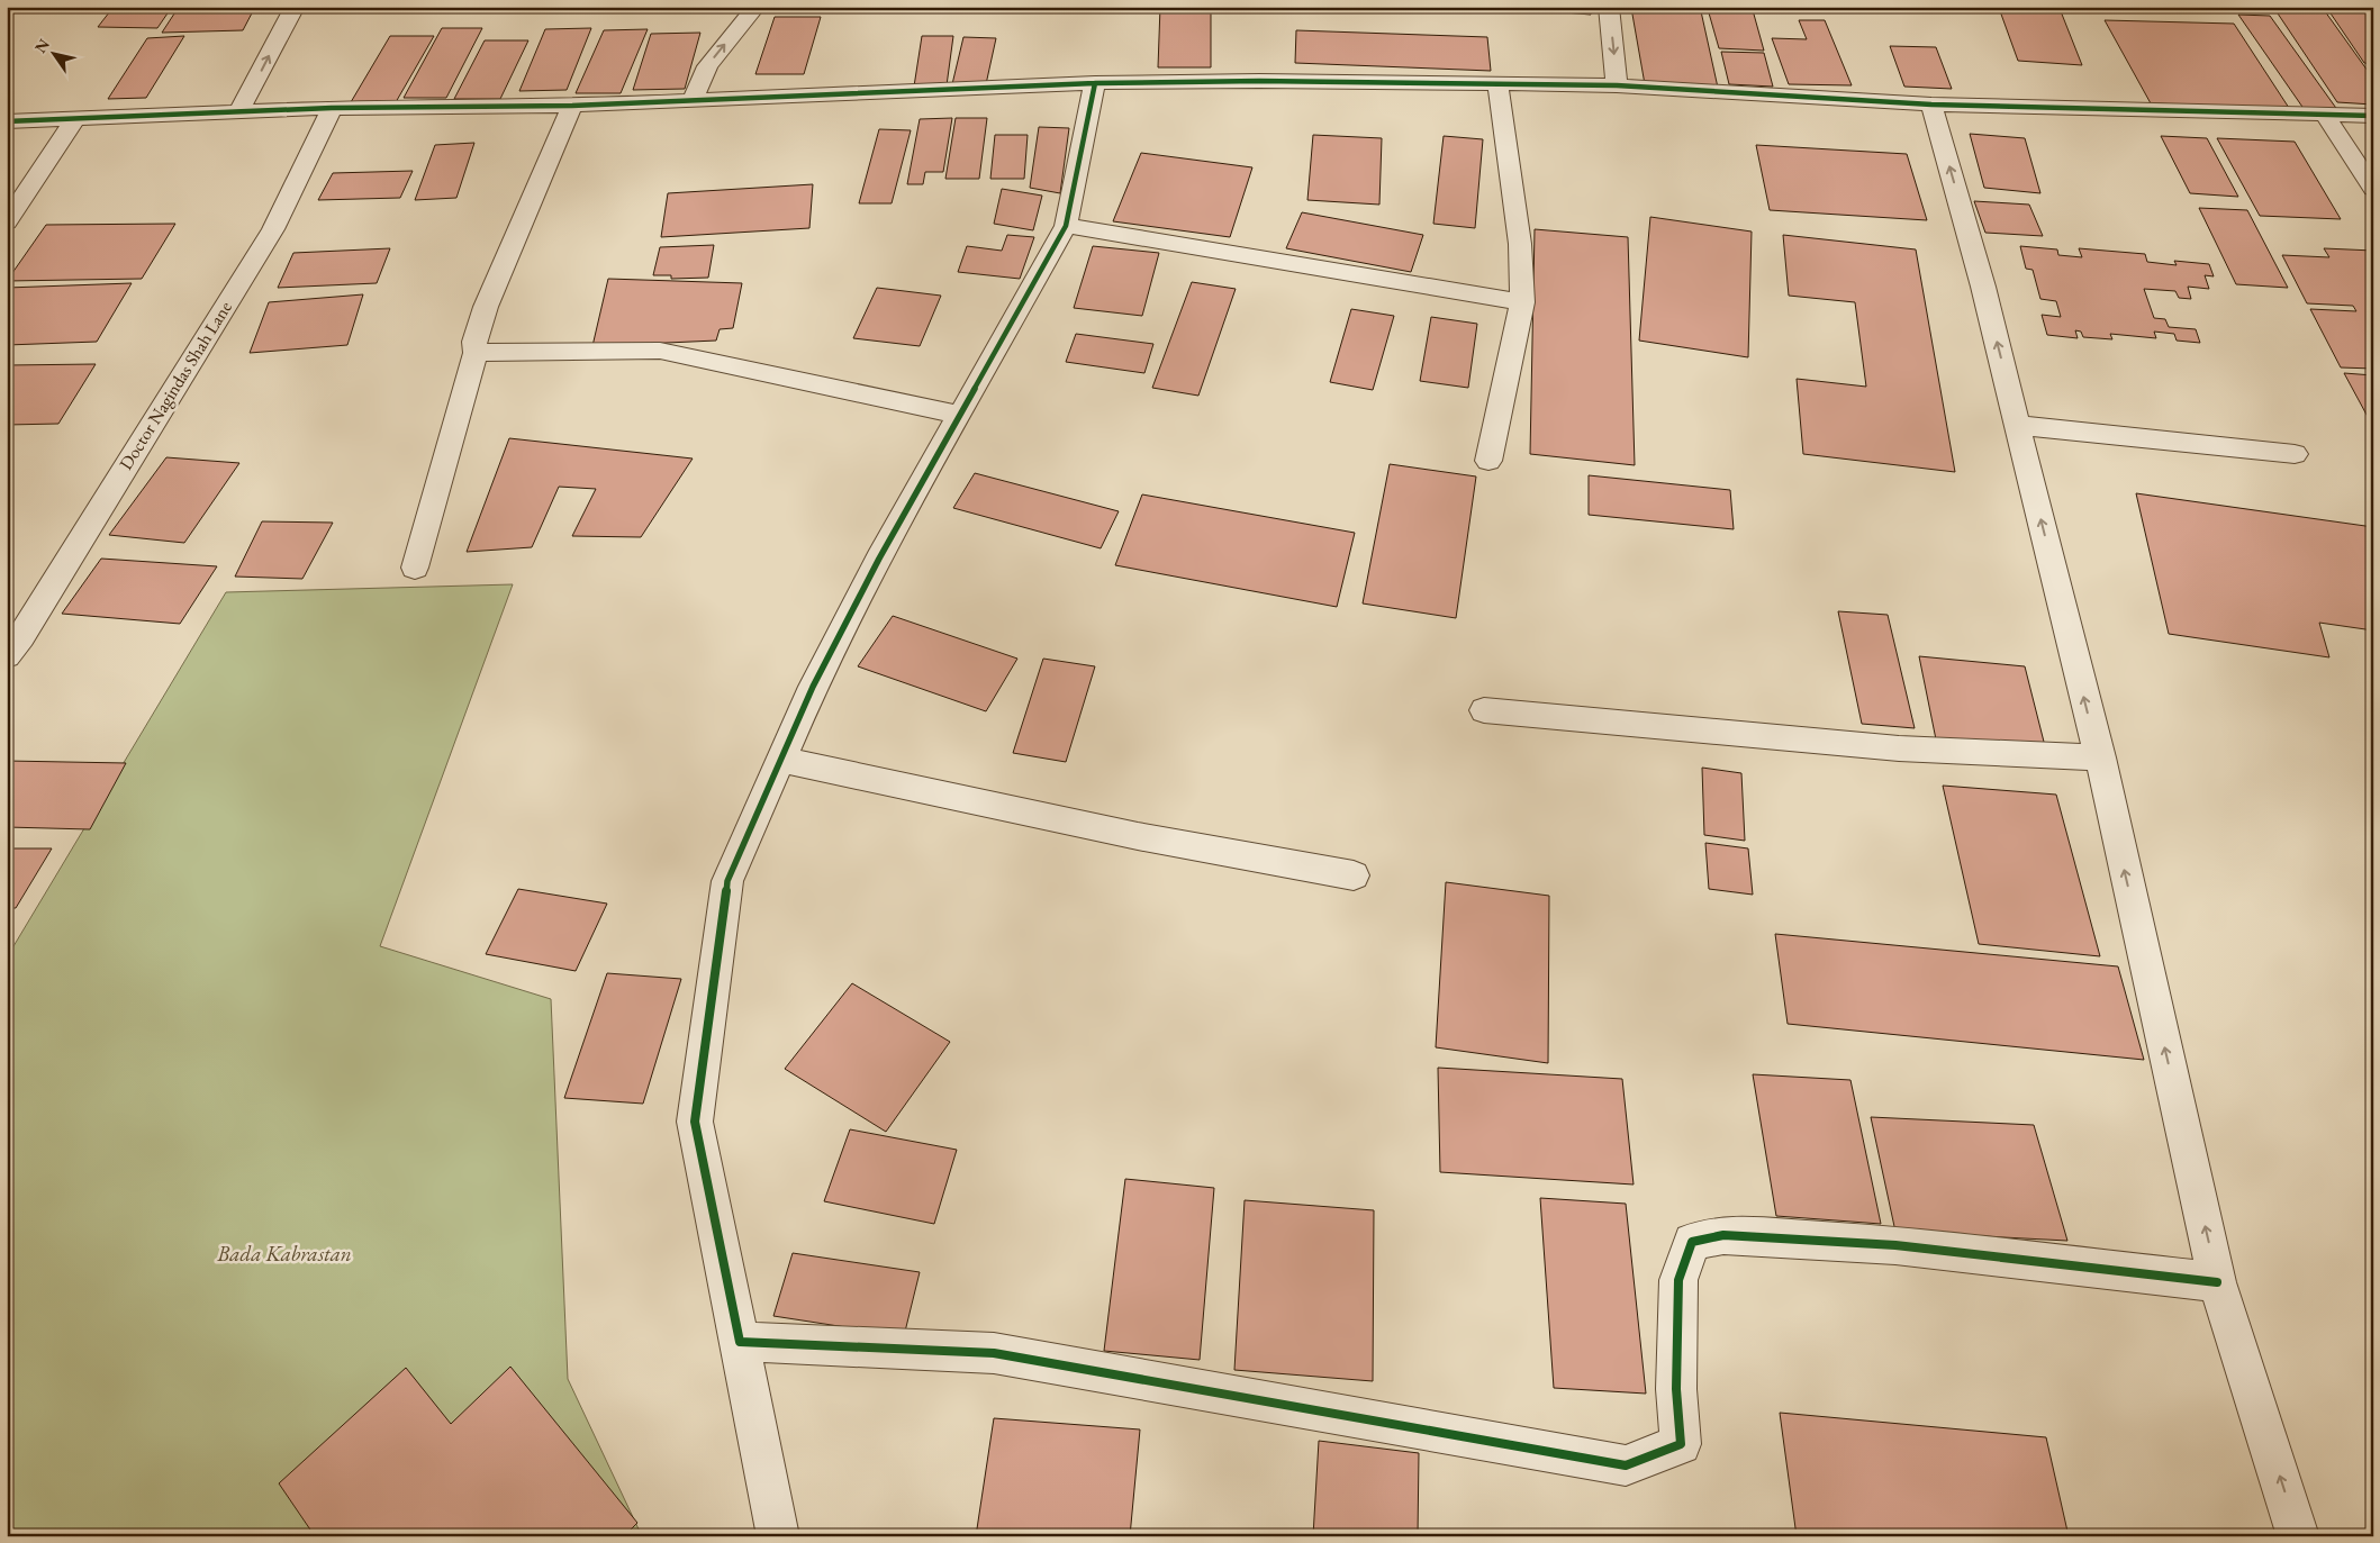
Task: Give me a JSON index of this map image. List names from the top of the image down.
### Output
{
  "streets": {
    "street": ["Doctor Nagindas Shah Lane"]
  },
  "parks": ["Bada Kabrastan"],
  "north": "top left"
}
